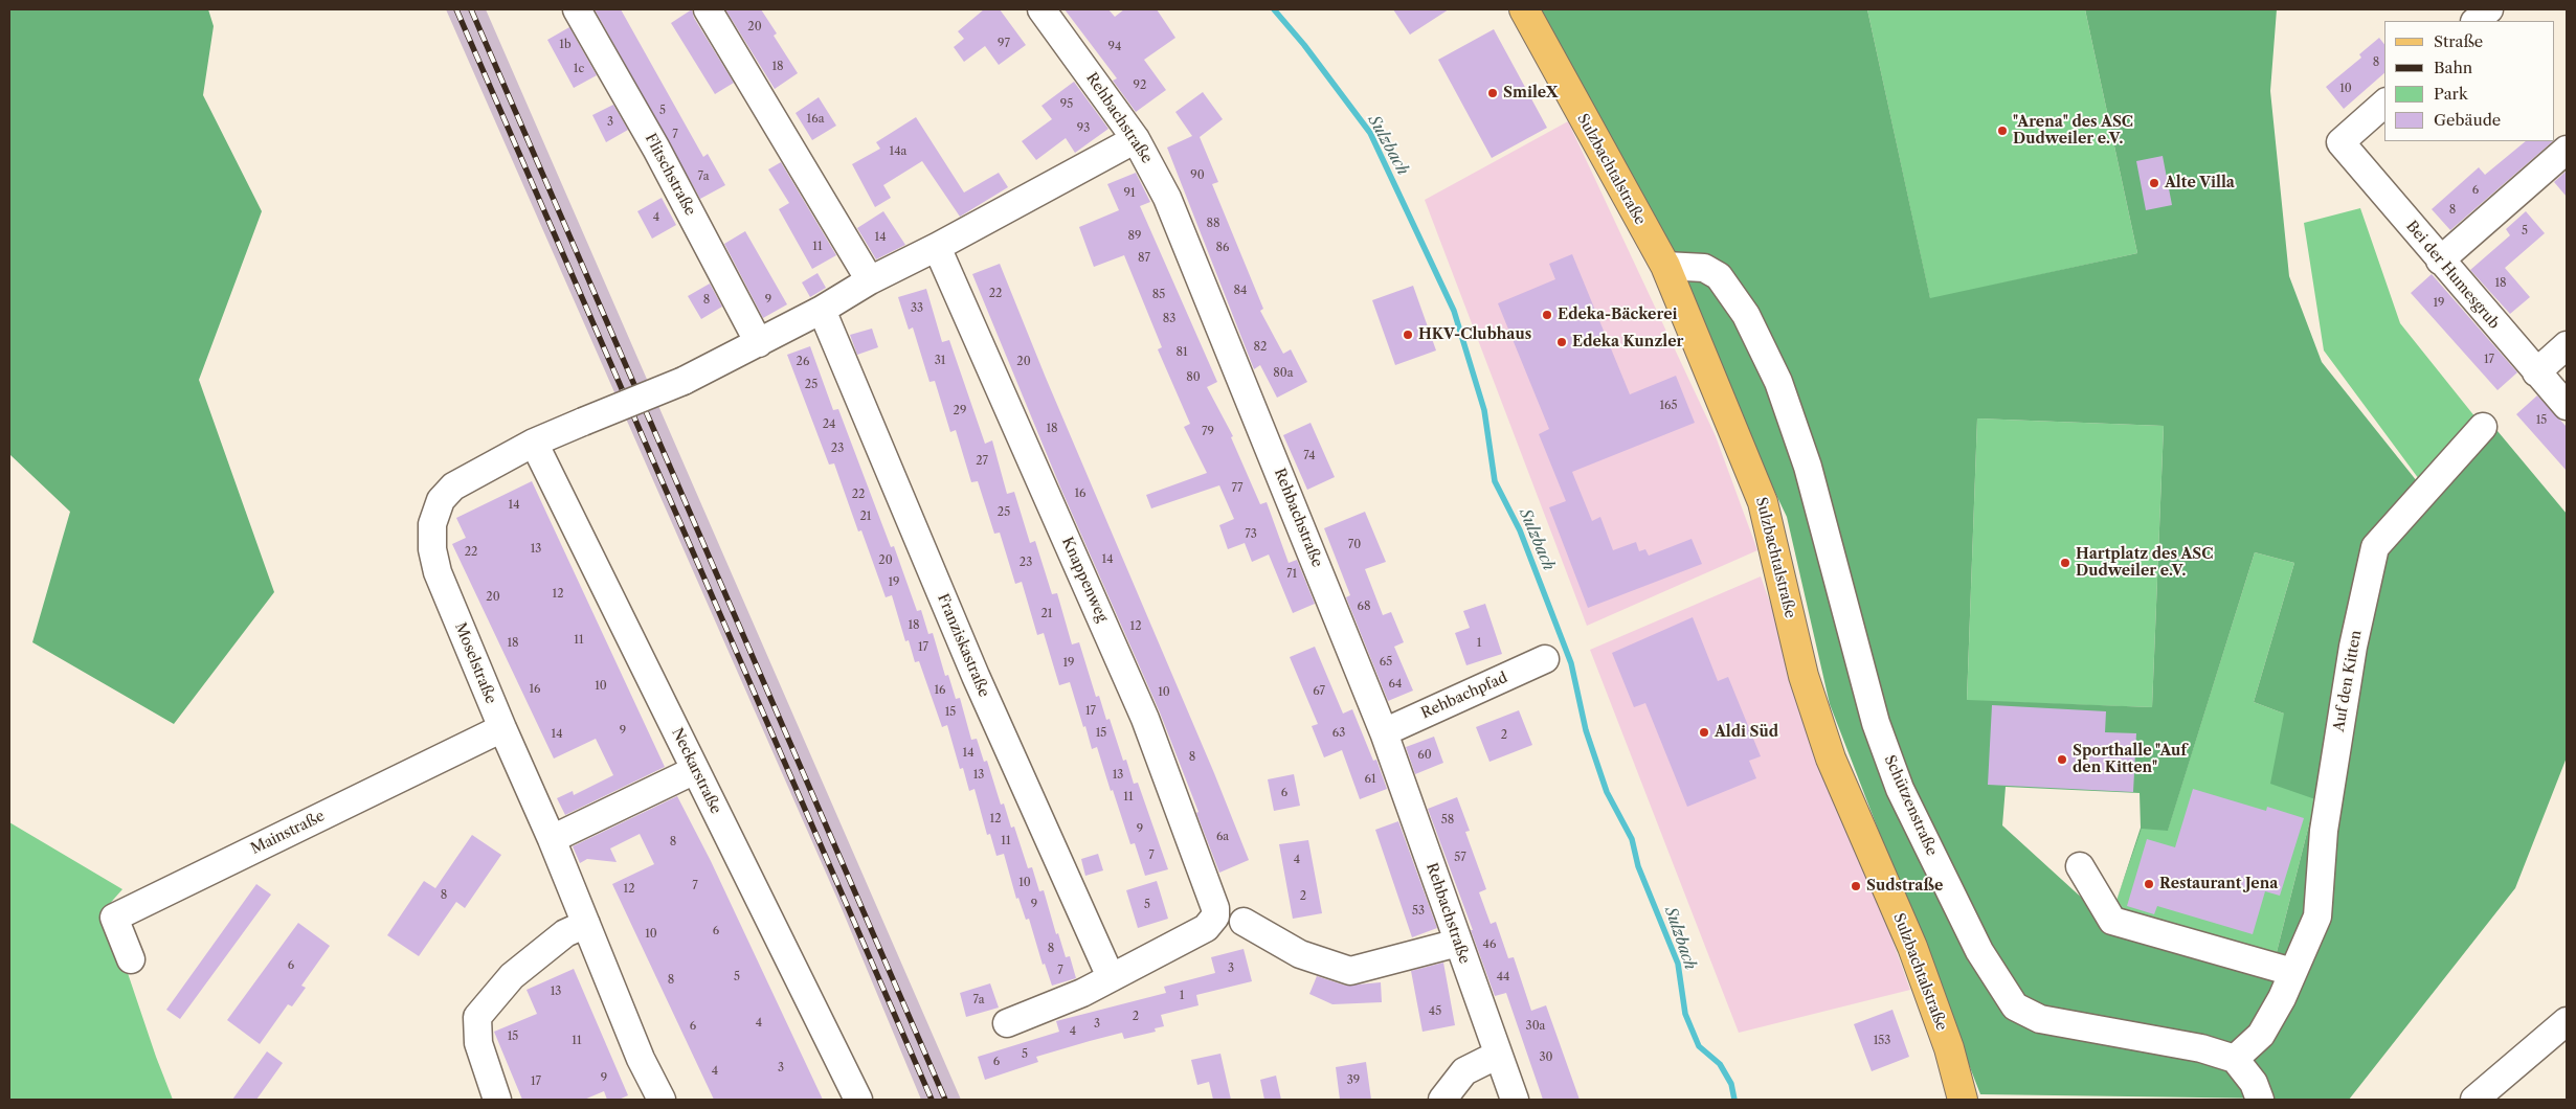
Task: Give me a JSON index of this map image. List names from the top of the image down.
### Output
{
  "streets": {
    "main road": ["Sulzbachtalstraße"],
    "street": [
      "Rehbachstraße",
      "Flitschstraße",
      "Bei der Humesgrub",
      "Knappenweg",
      "Franziskastraße",
      "Moselstraße",
      "Auf den Kitten",
      "Rehbachpfad",
      "Neckarstraße",
      "Schützenstraße",
      "Mainstraße"
    ]
  },
  "crossings": [
    ["Rehbachstraße", "Rehbachpfad"],
    ["Sulzbachtalstraße", "Schützenstraße"],
    ["Knappenweg", "Franziskastraße"],
    ["Moselstraße", "Neckarstraße"],
    ["Moselstraße", "Mainstraße"]
  ],
  "water": ["Sulzbach"],
  "places": [
    "SmileX",
    "\"Arena\" des ASC Dudweiler e.V.",
    "Alte Villa",
    "Edeka-Bäckerei",
    "HKV-Clubhaus",
    "Edeka Kunzler",
    "Hartplatz des ASC Dudweiler e.V.",
    "Aldi Süd",
    "Sporthalle \"Auf den Kitten\"",
    "Restaurant Jena",
    "Sudstraße"
  ],
  "house_numbers": [
    "20",
    "97",
    "1b",
    "94",
    "8",
    "18",
    "1c",
    "92",
    "10",
    "95",
    "5",
    "16a",
    "3",
    "93",
    "7",
    "14a",
    "90",
    "7a",
    "6",
    "91",
    "8",
    "4",
    "88",
    "5",
    "89",
    "14",
    "11",
    "86",
    "87",
    "18",
    "84",
    "22",
    "85",
    "8",
    "9",
    "19",
    "33",
    "83",
    "82",
    "81",
    "17",
    "31",
    "26",
    "20",
    "80a",
    "80",
    "25",
    "165",
    "29",
    "15",
    "24",
    "18",
    "79",
    "23",
    "74",
    "27",
    "77",
    "16",
    "22",
    "14",
    "25",
    "21",
    "73",
    "70",
    "13",
    "22",
    "14",
    "20",
    "23",
    "71",
    "19",
    "12",
    "20",
    "68",
    "21",
    "18",
    "12",
    "11",
    "18",
    "1",
    "17",
    "65",
    "19",
    "64",
    "10",
    "16",
    "16",
    "67",
    "10",
    "17",
    "15",
    "9",
    "15",
    "63",
    "14",
    "2",
    "14",
    "60",
    "8",
    "13",
    "13",
    "61",
    "6",
    "11",
    "12",
    "58",
    "9",
    "6a",
    "11",
    "8",
    "7",
    "57",
    "4",
    "10",
    "7",
    "12",
    "8",
    "2",
    "9",
    "5",
    "53",
    "6",
    "10",
    "46",
    "8",
    "6",
    "3",
    "7",
    "5",
    "44",
    "8",
    "13",
    "1",
    "7a",
    "45",
    "2",
    "4",
    "3",
    "6",
    "30a",
    "4",
    "15",
    "11",
    "153",
    "5",
    "30",
    "6",
    "3",
    "4",
    "9",
    "39",
    "17"
  ],
  "legend": [
    "Straße",
    "Bahn",
    "Park",
    "Gebäude"
  ]
}
